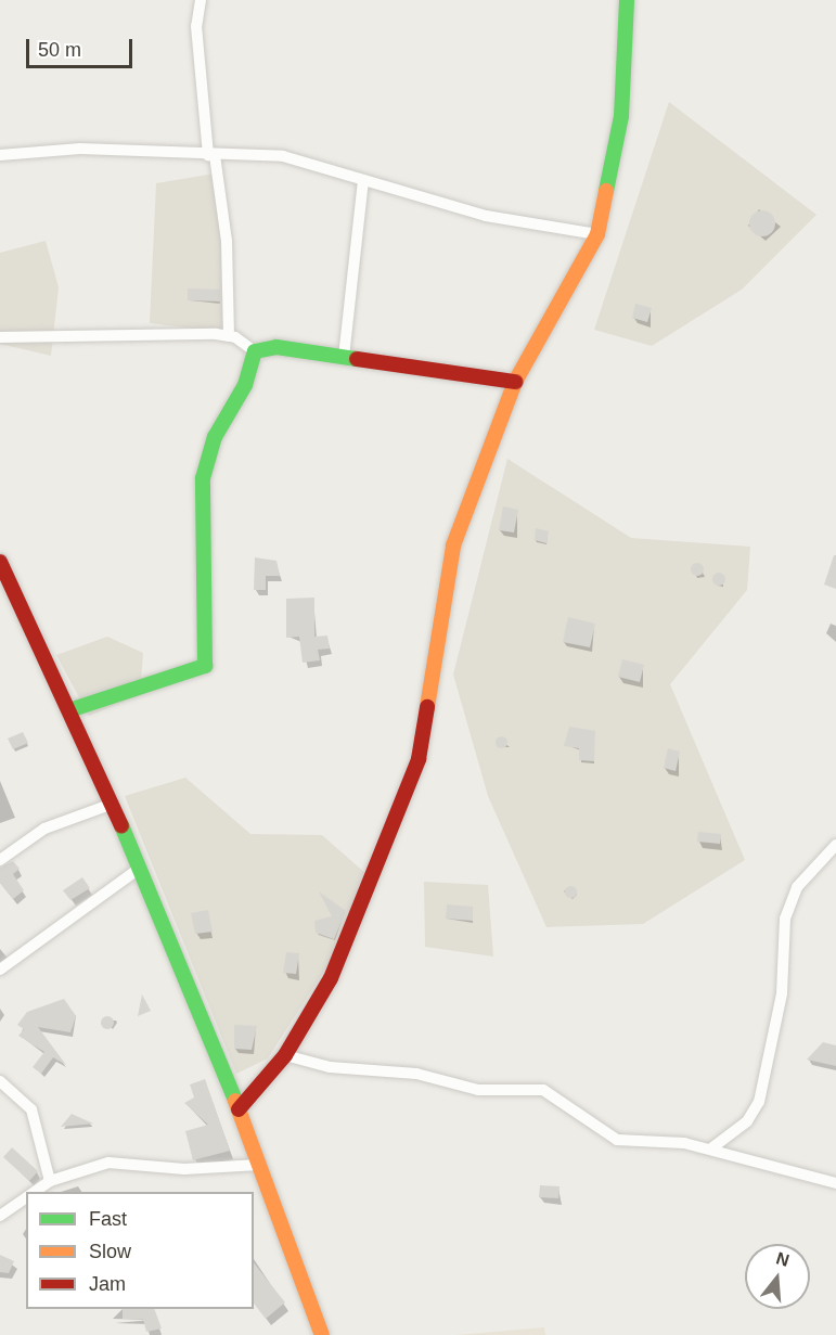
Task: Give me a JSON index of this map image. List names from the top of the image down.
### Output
{
  "legend": ["Fast", "Slow", "Jam"],
  "scale_bar": "50 m",
  "north": "top"
}
